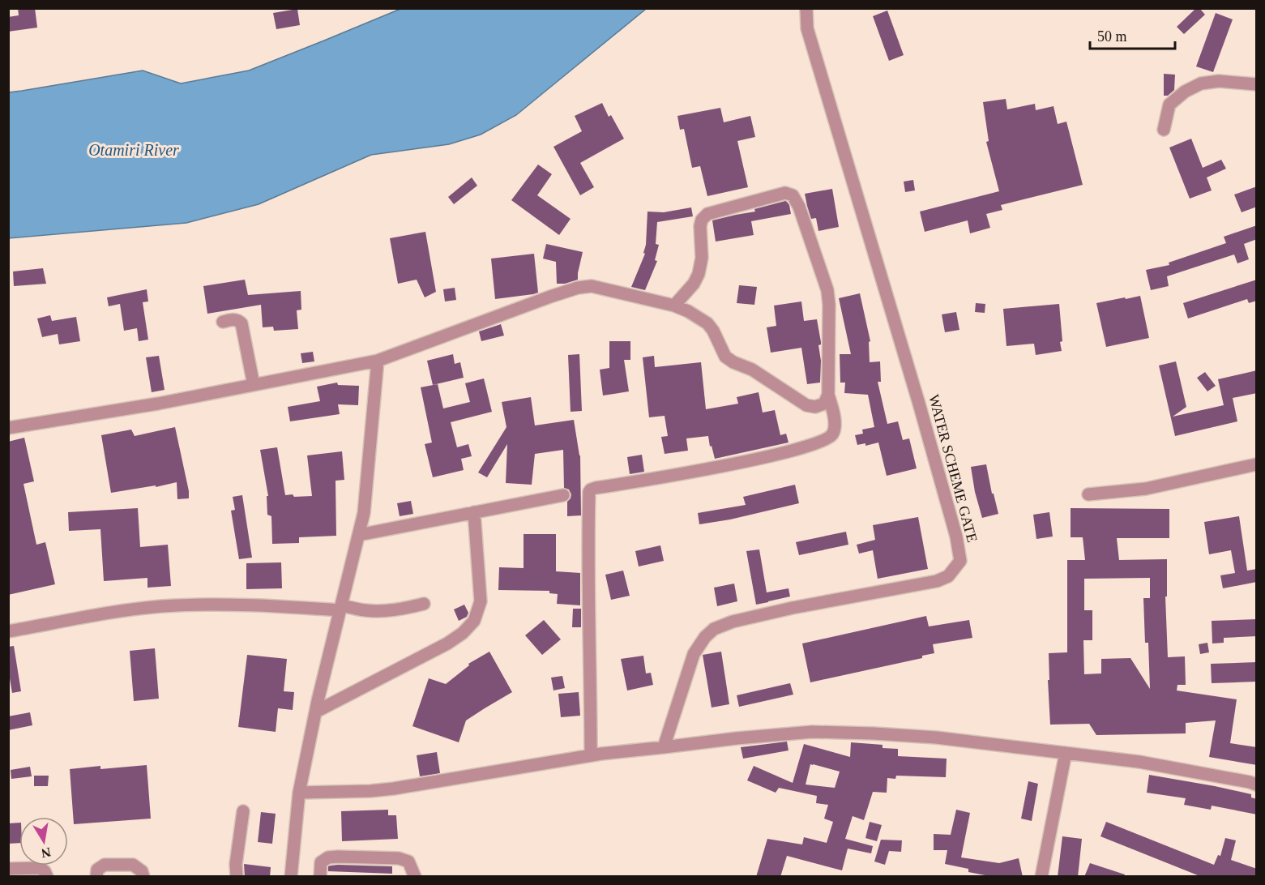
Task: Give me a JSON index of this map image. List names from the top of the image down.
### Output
{
  "streets": {
    "street": ["WATER SCHEME GATE"]
  },
  "water": ["Otamiri River"],
  "scale_bar": "50 m",
  "north": "bottom"
}
